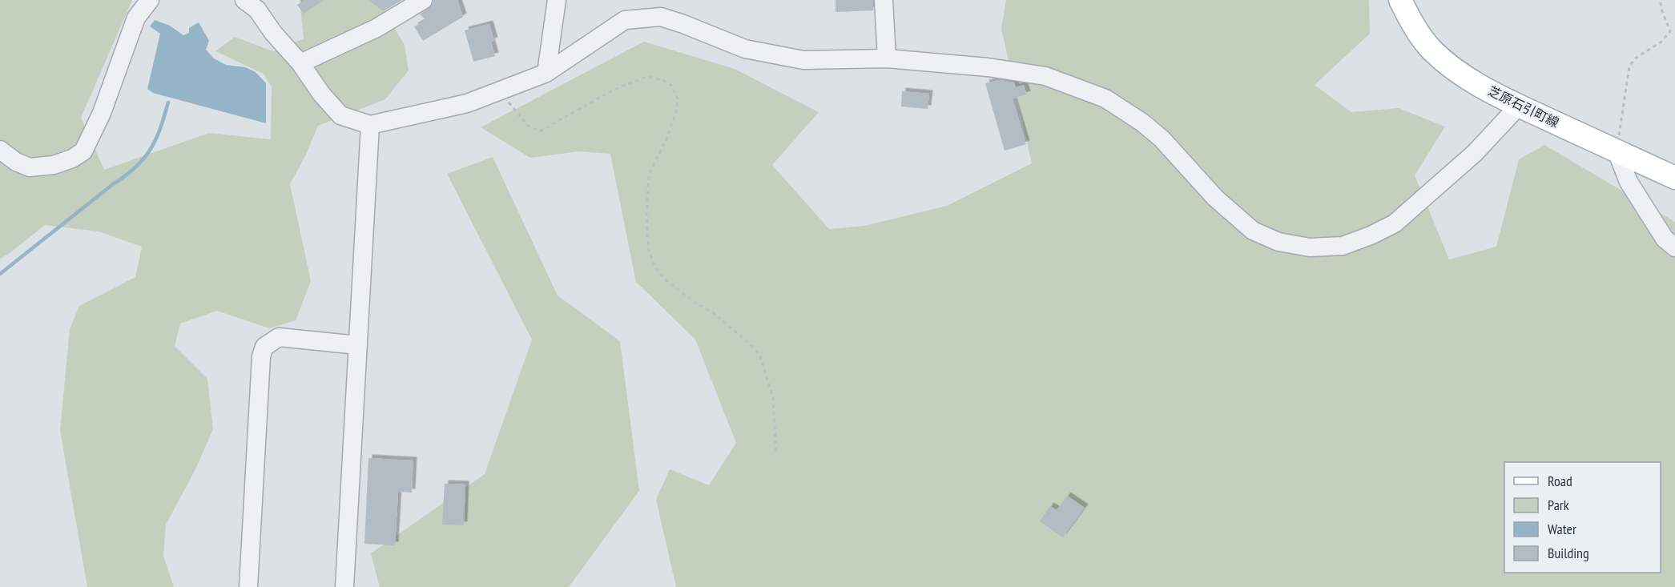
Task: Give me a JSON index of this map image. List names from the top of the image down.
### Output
{
  "streets": {
    "main road": ["芝原石引町線"]
  },
  "legend": [
    "Road",
    "Park",
    "Water",
    "Building"
  ]
}
